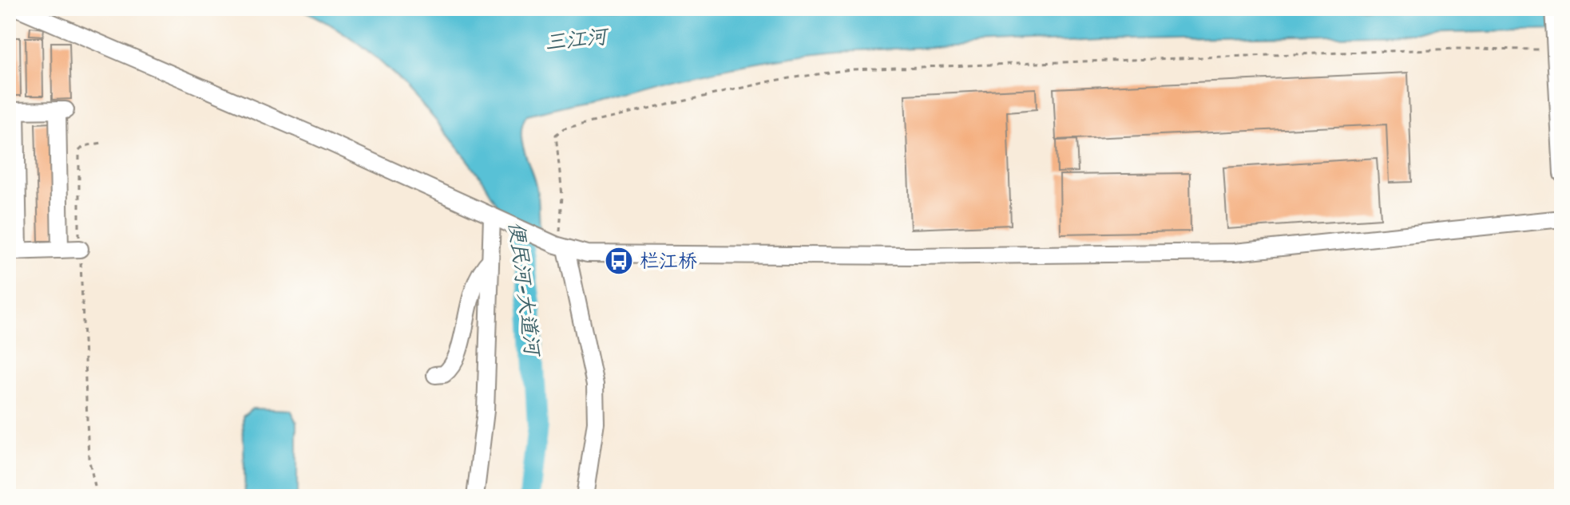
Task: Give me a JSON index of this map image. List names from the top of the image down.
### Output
{
  "water": ["三江河", "便民河-大道河"],
  "places": {
    "bus stop": ["栏江桥"]
  }
}
